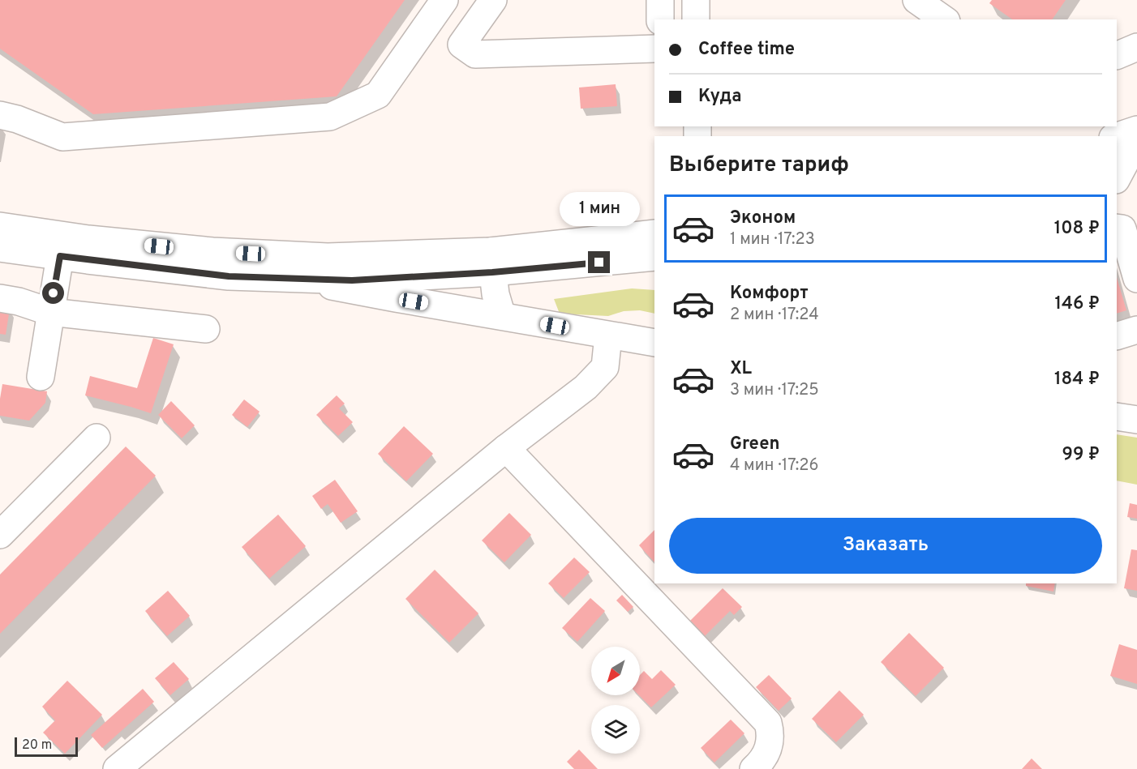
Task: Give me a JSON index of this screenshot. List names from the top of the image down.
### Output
{
  "scale_bar": "20 m",
  "north": "bottom left",
  "page": {
    "banner": ["Coffee time", "Куда"],
    "heading": "Выберите тариф",
    "bubble": "1 мин",
    "list": [
      {
        "name": "Эконом",
        "note": "1 мин · 17:23",
        "value": "108 ₽"
      },
      {
        "name": "Комфорт",
        "note": "2 мин · 17:24",
        "value": "146 ₽"
      },
      {
        "name": "XL",
        "note": "3 мин · 17:25",
        "value": "184 ₽"
      },
      {
        "name": "Green",
        "note": "4 мин · 17:26",
        "value": "99 ₽"
      }
    ],
    "buttons": "Заказать",
    "scale": "20 m"
  }
}
